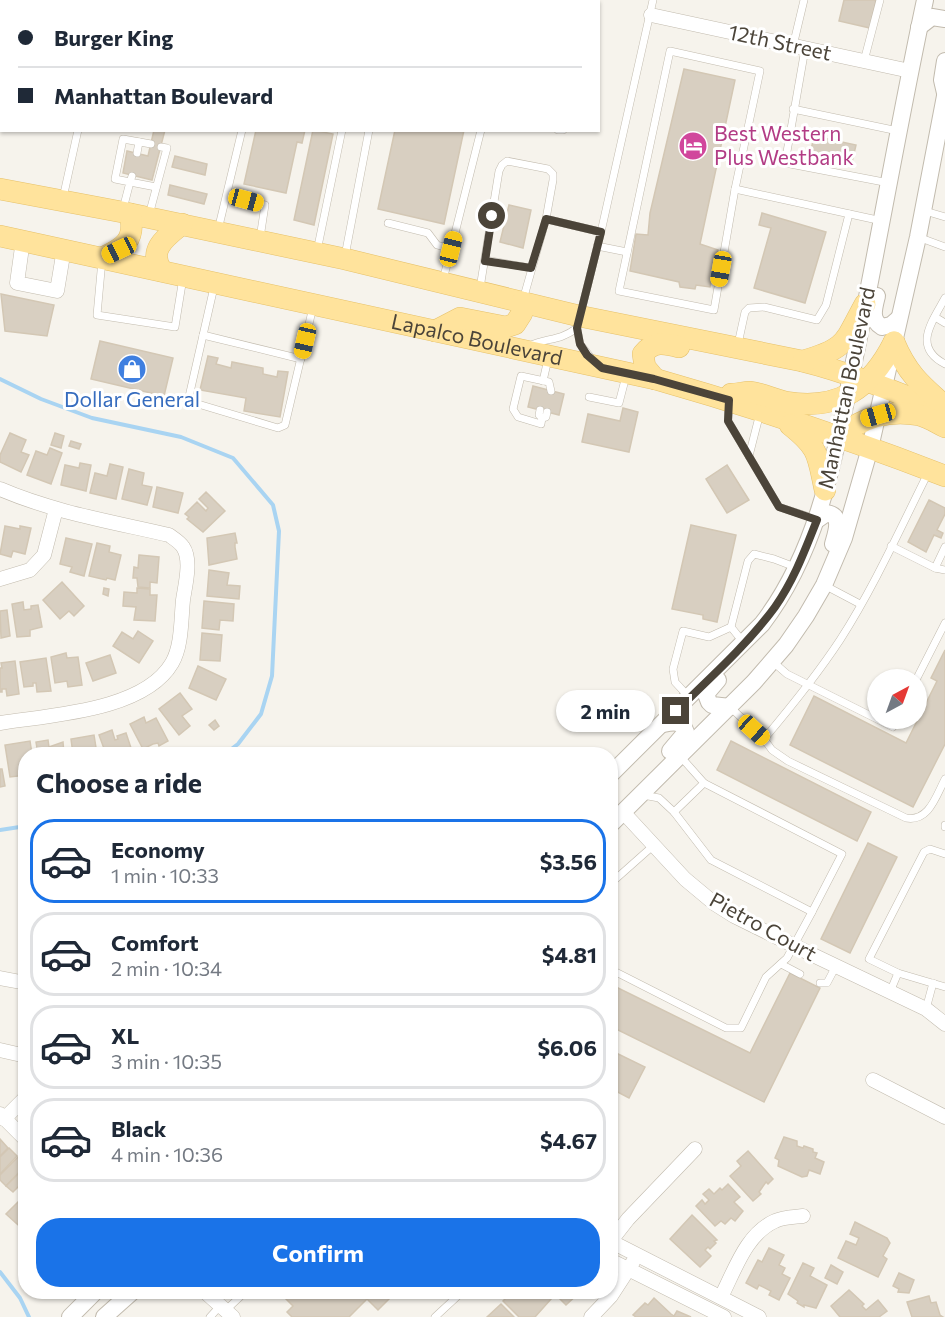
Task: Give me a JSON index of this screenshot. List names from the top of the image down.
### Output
{
  "streets": {
    "main road": ["Lapalco Boulevard"],
    "street": ["12th Street", "Manhattan Boulevard", "Pietro Court"]
  },
  "crossings": [
    ["12th Street", "Manhattan Boulevard"],
    ["Lapalco Boulevard", "Manhattan Boulevard"],
    ["Manhattan Boulevard", "Pietro Court"]
  ],
  "places": {
    "hotel": ["Best Western Plus Westbank"],
    "shop": ["Dollar General"]
  },
  "north": "top right",
  "page": {
    "banner": ["Burger King", "Manhattan Boulevard"],
    "bubble": "2 min",
    "heading": "Choose a ride",
    "list": [
      {
        "name": "Economy",
        "note": "1 min · 10:33",
        "value": "$3.56"
      },
      {
        "name": "Comfort",
        "note": "2 min · 10:34",
        "value": "$4.81"
      },
      {
        "name": "XL",
        "note": "3 min · 10:35",
        "value": "$6.06"
      },
      {
        "name": "Black",
        "note": "4 min · 10:36",
        "value": "$4.67"
      }
    ],
    "buttons": "Confirm"
  }
}
